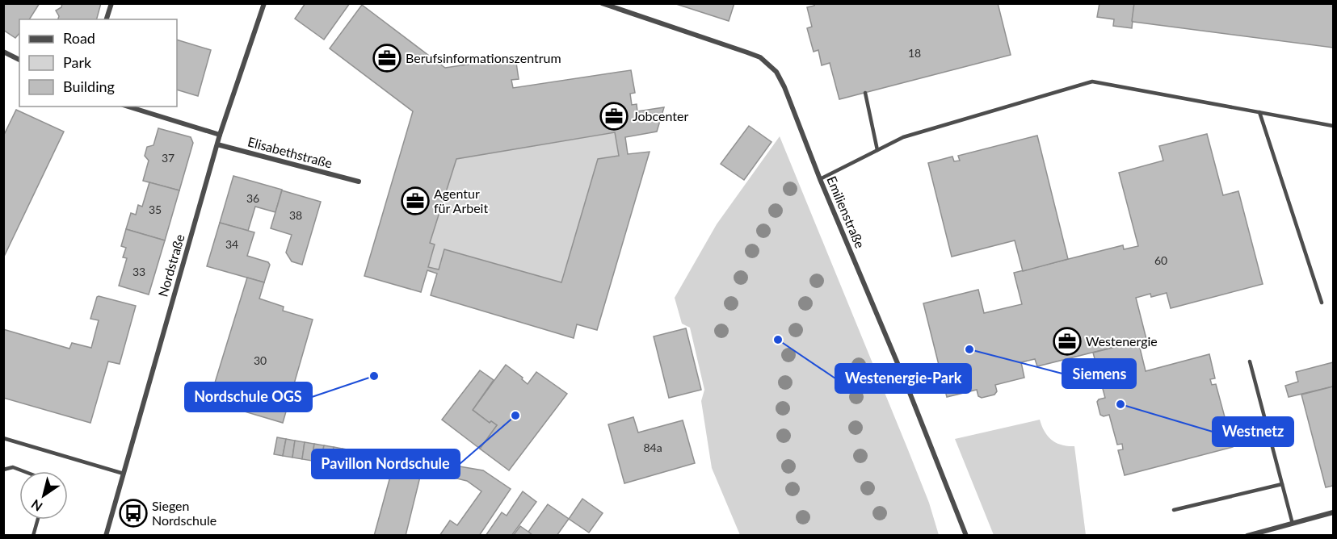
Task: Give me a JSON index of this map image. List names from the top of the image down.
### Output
{
  "streets": {
    "street": ["Elisabethstraße", "Emilienstraße", "Nordstraße"]
  },
  "crossings": [
    ["Elisabethstraße", "Nordstraße"]
  ],
  "places": {
    "office": [
      "Berufsinformationszentrum",
      "Jobcenter",
      "Agentur für Arbeit",
      "Westenergie"
    ],
    "other": [
      "Westenergie-Park",
      "Siemens",
      "Nordschule OGS",
      "Westnetz",
      "Pavillon Nordschule"
    ],
    "bus stop": ["Siegen Nordschule"]
  },
  "house_numbers": [
    "18",
    "37",
    "36",
    "35",
    "38",
    "34",
    "60",
    "33",
    "30",
    "84a"
  ],
  "legend": ["Road", "Park", "Building"],
  "north": "bottom left"
}
